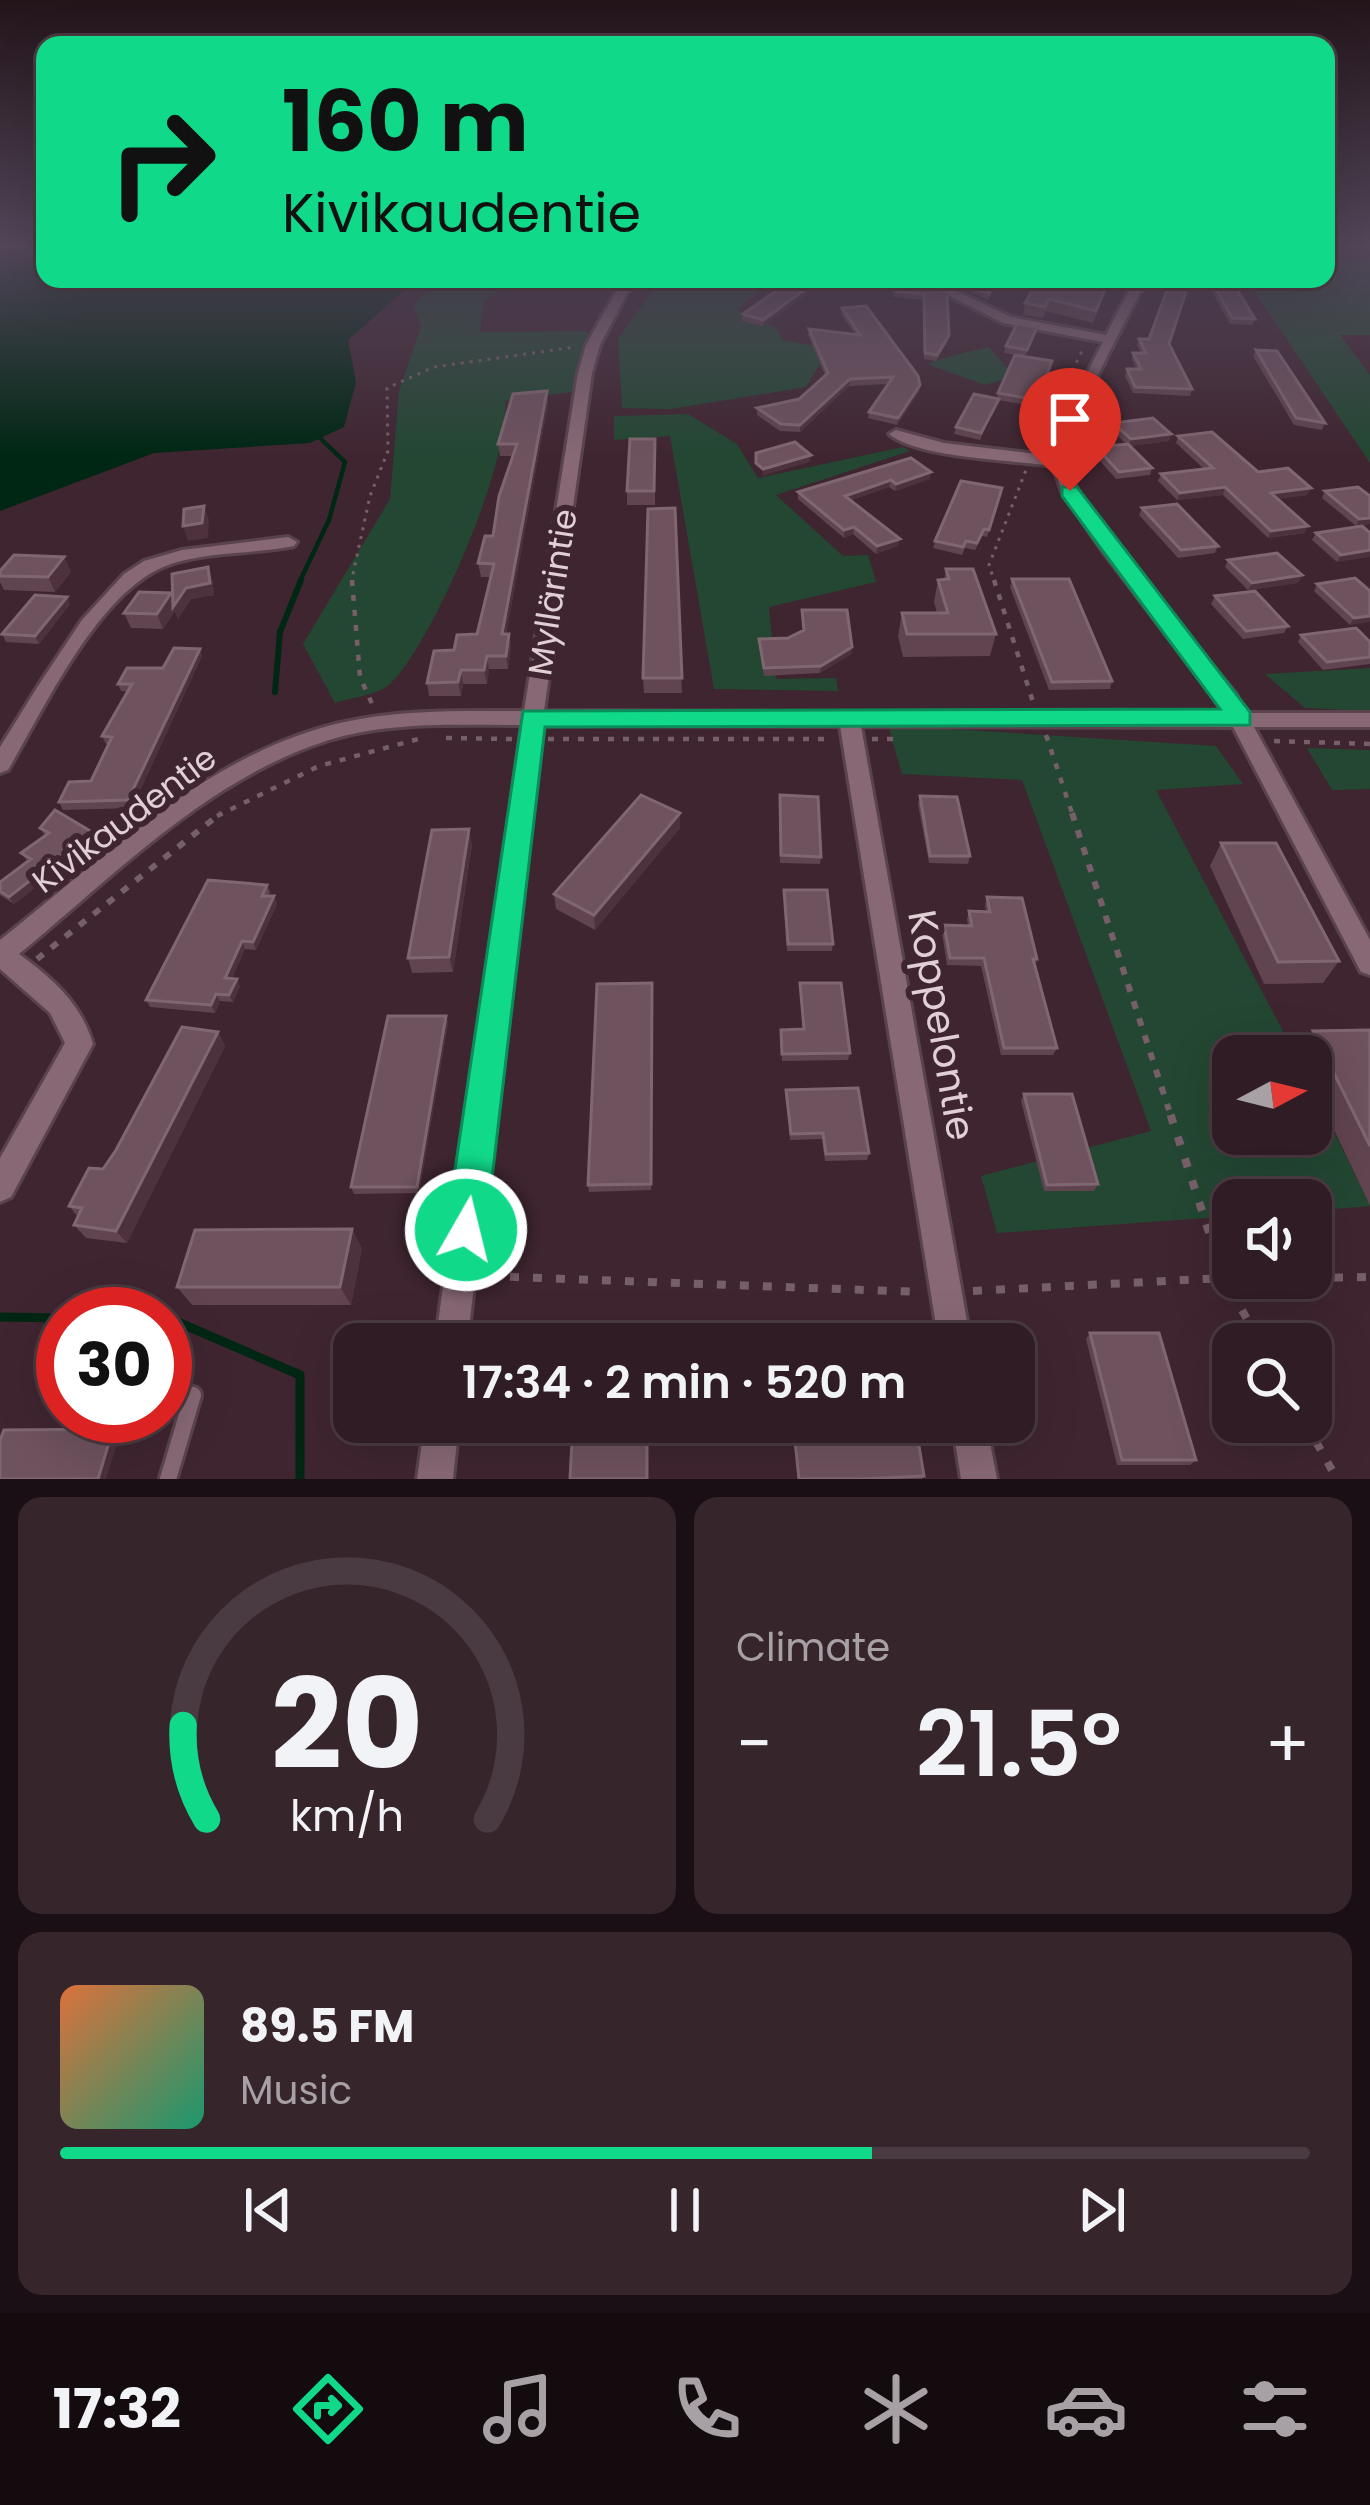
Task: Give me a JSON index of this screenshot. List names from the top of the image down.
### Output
{
  "streets": {
    "street": ["Myllärintie", "Kivikaudentie", "Koppelontie"]
  },
  "crossings": [
    ["Myllärintie", "Kivikaudentie"],
    ["Kivikaudentie", "Koppelontie"]
  ],
  "north": "right",
  "page": {
    "turn": ["160 m", "Kivikaudentie"],
    "limit": "30",
    "trip": "17:34 · 2 min · 520 m",
    "tile": "Climate",
    "heat": ["−", "21.5°", "+"],
    "song": ["89.5 FM", "Music"],
    "tabs": "17:32",
    "gauge": ["20", "km/h"]
  }
}
